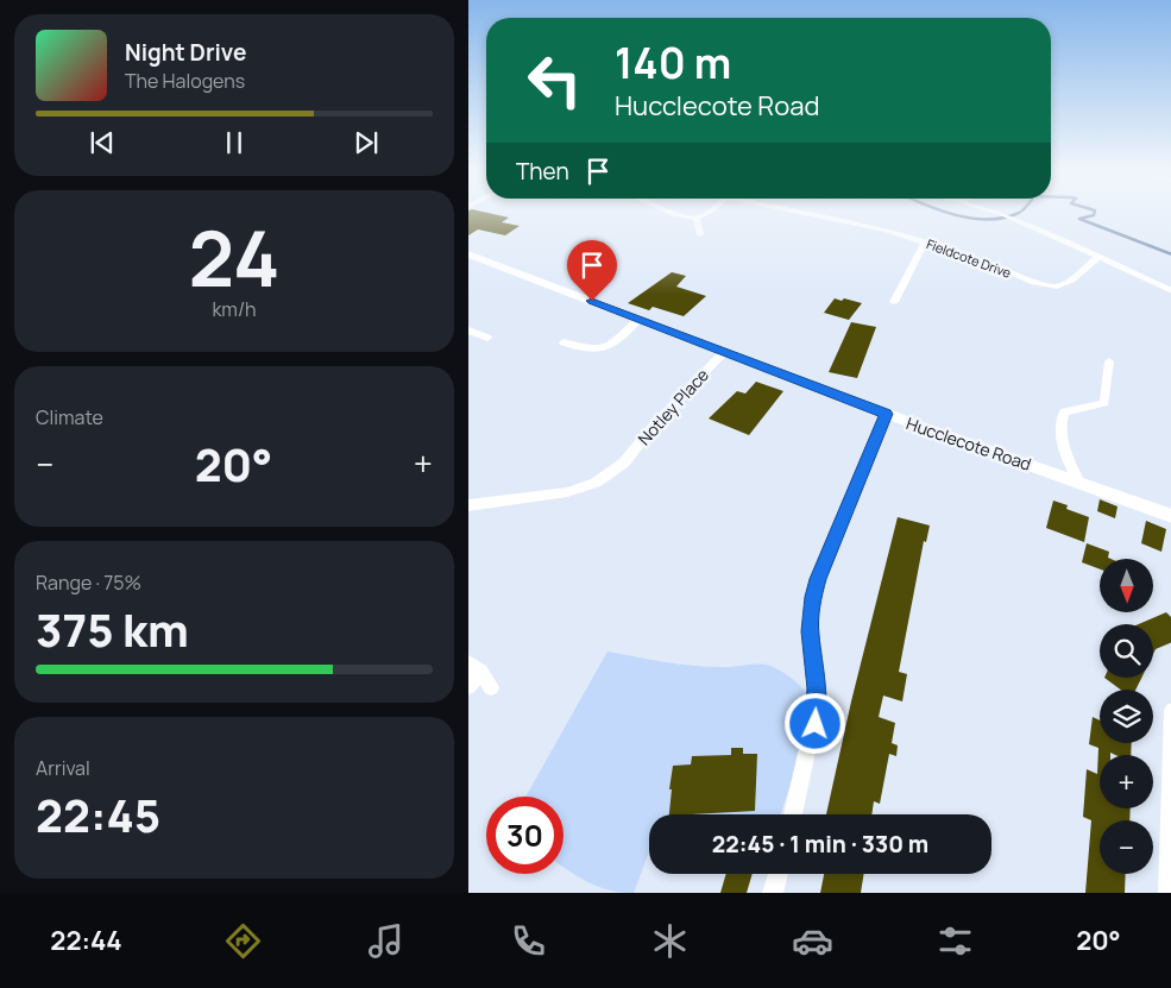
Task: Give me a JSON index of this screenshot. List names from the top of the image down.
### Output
{
  "streets": {
    "street": ["Fieldcote Drive", "Notley Place", "Hucclecote Road"]
  },
  "crossings": [
    ["Notley Place", "Hucclecote Road"]
  ],
  "north": "bottom",
  "page": {
    "turn": ["140 m", "Hucclecote Road"],
    "song": ["Night Drive", "The Halogens"],
    "then": "Then",
    "tile": [
      ["24", "km/h"],
      "Climate",
      ["Range · 75%", "375 km"],
      ["Arrival", "22:45"]
    ],
    "heat": ["−", "20°", "+"],
    "map_buttons": ["+", "−"],
    "limit": "30",
    "trip": "22:45 · 1 min · 330 m",
    "tabs": ["22:44", "20°"]
  }
}
